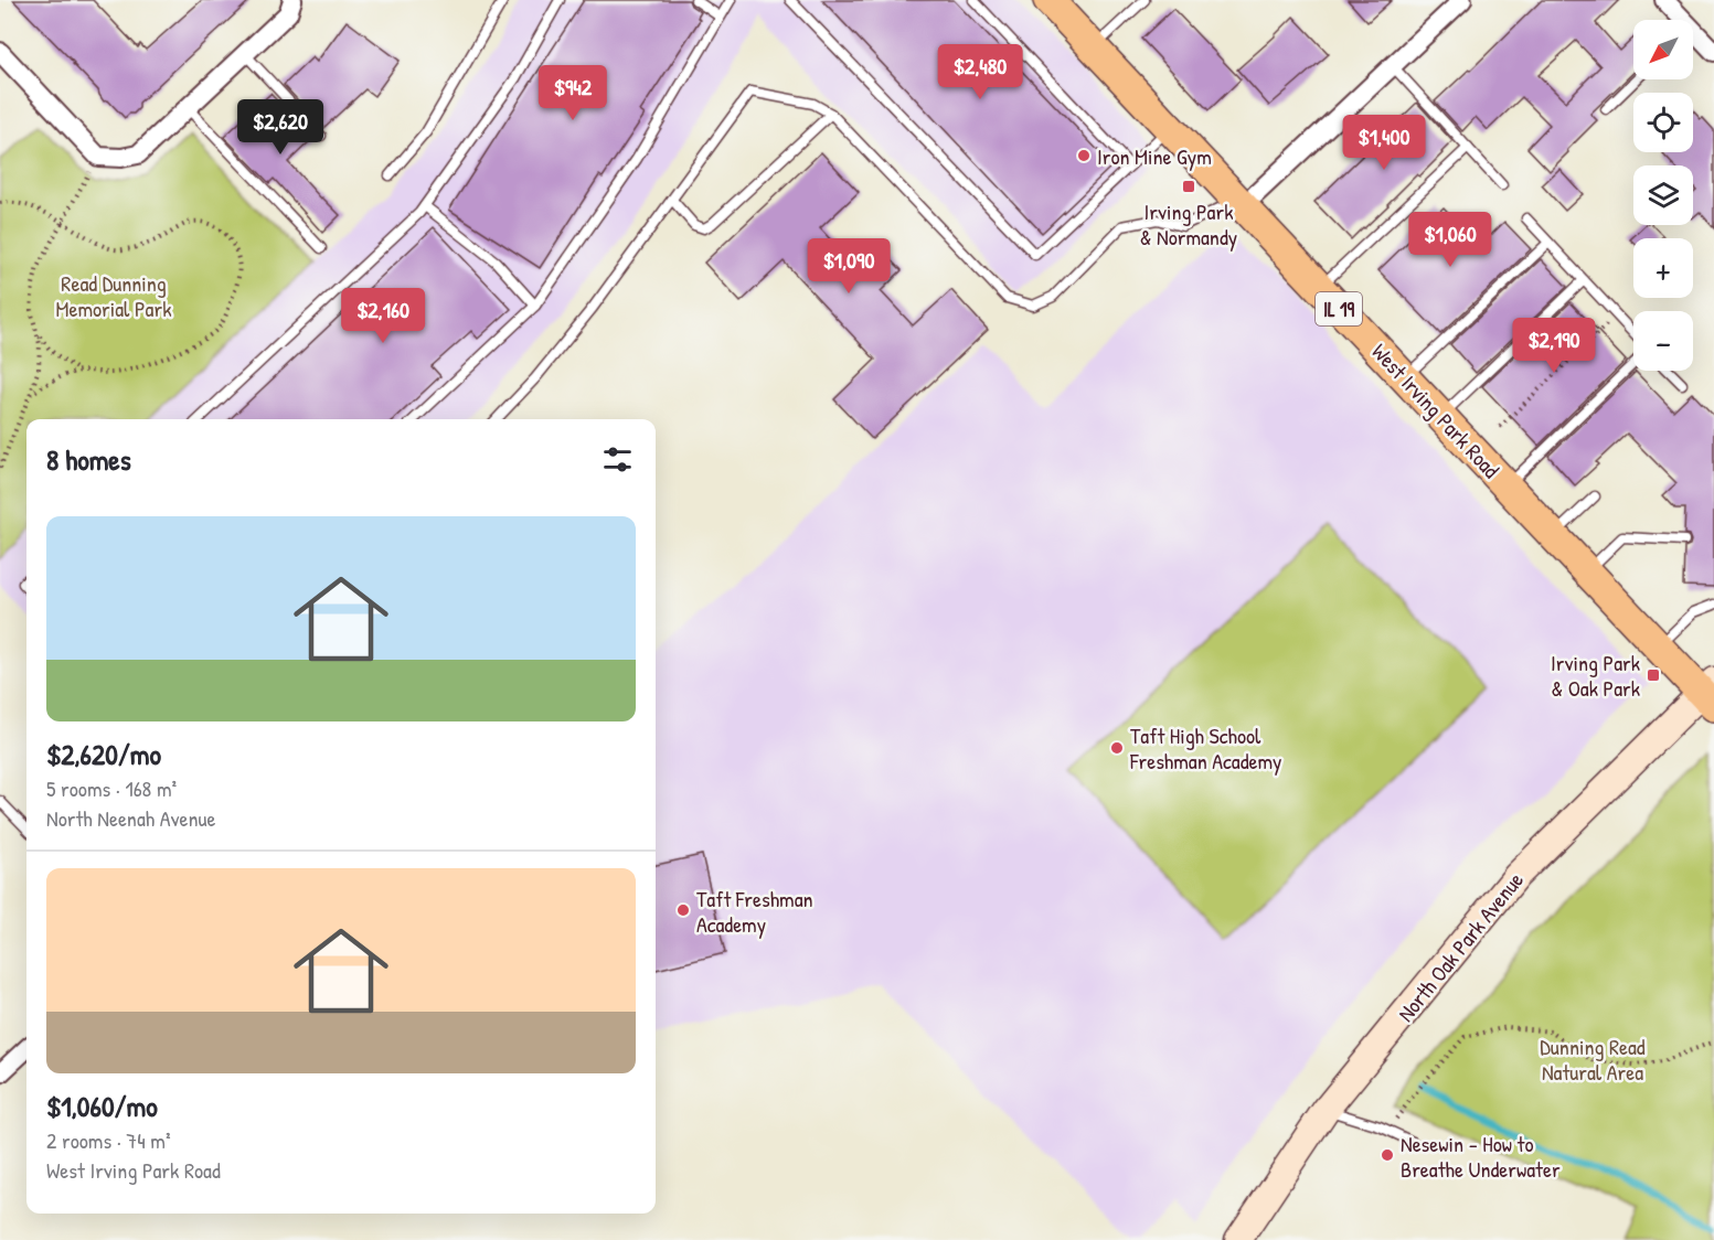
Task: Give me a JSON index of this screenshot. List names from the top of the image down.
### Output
{
  "streets": {
    "main road": ["IL 19", "West Irving Park Road"],
    "street": ["North Oak Park Avenue"]
  },
  "crossings": [
    ["West Irving Park Road", "North Oak Park Avenue"]
  ],
  "parks": ["Read Dunning Memorial Park", "Dunning Read Natural Area"],
  "places": {
    "other": [
      "Iron Mine Gym",
      "Taft High School Freshman Academy",
      "Taft Freshman Academy",
      "Nesewin - How to Breathe Underwater"
    ],
    "transit": ["Irving Park & Normandy", "Irving Park & Oak Park"]
  },
  "north": "bottom left",
  "page": {
    "map_buttons": ["+", "−"],
    "price": [
      "$2,480",
      "$942",
      "$2,620",
      "$1,400",
      "$1,060",
      "$1,090",
      "$2,160",
      "$2,190"
    ],
    "heading": "8 homes",
    "list": [
      {
        "name": "$2,620/mo",
        "note": "5 rooms · 168 m² · North Neenah Avenue"
      },
      {
        "name": "$1,060/mo",
        "note": "2 rooms · 74 m² · West Irving Park Road"
      }
    ]
  }
}
